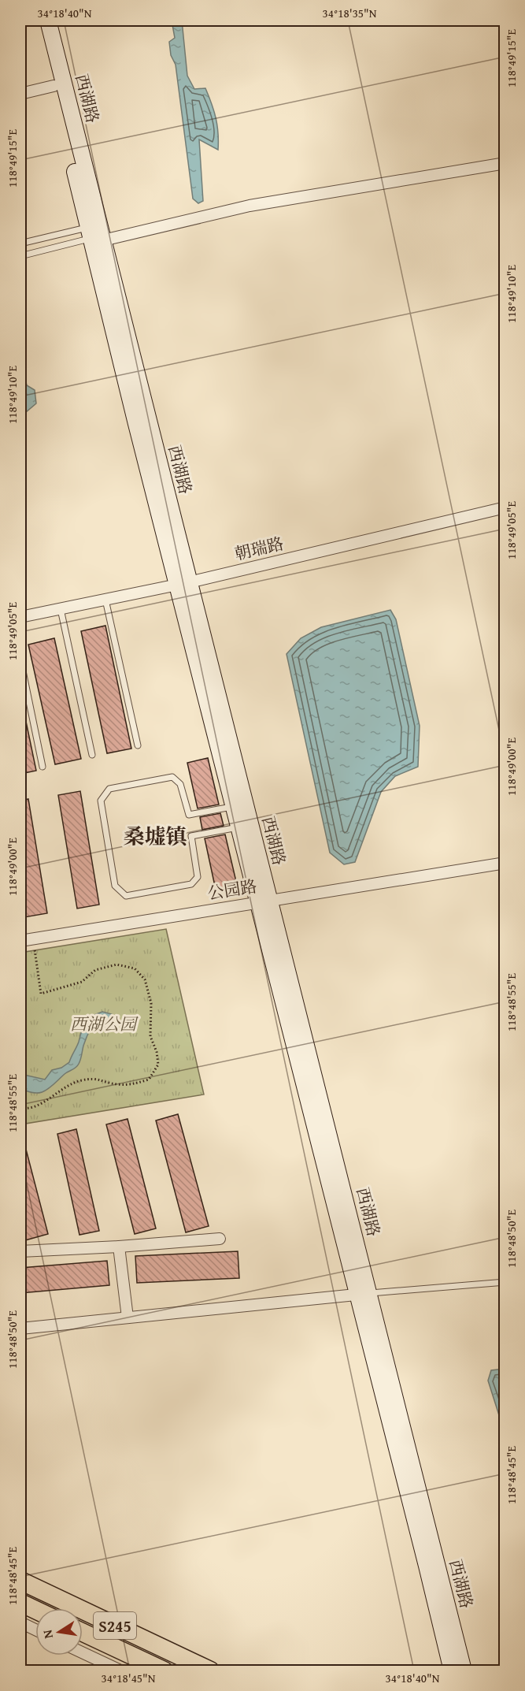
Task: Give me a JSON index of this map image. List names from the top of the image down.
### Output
{
  "streets": {
    "main road": ["西湖路", "S245"],
    "street": ["朝瑞路", "公园路"]
  },
  "crossings": [
    ["西湖路", "朝瑞路"],
    ["西湖路", "公园路"]
  ],
  "districts": ["桑墟镇"],
  "parks": ["西湖公园"],
  "north": "left",
  "coordinates": [
    "34°18'40\"N",
    "34°18'35\"N",
    "118°49'15\"E",
    "118°49'10\"E",
    "118°49'05\"E",
    "118°49'00\"E",
    "118°48'55\"E",
    "118°48'50\"E",
    "118°48'45\"E",
    "34°18'45\"N"
  ]
}
